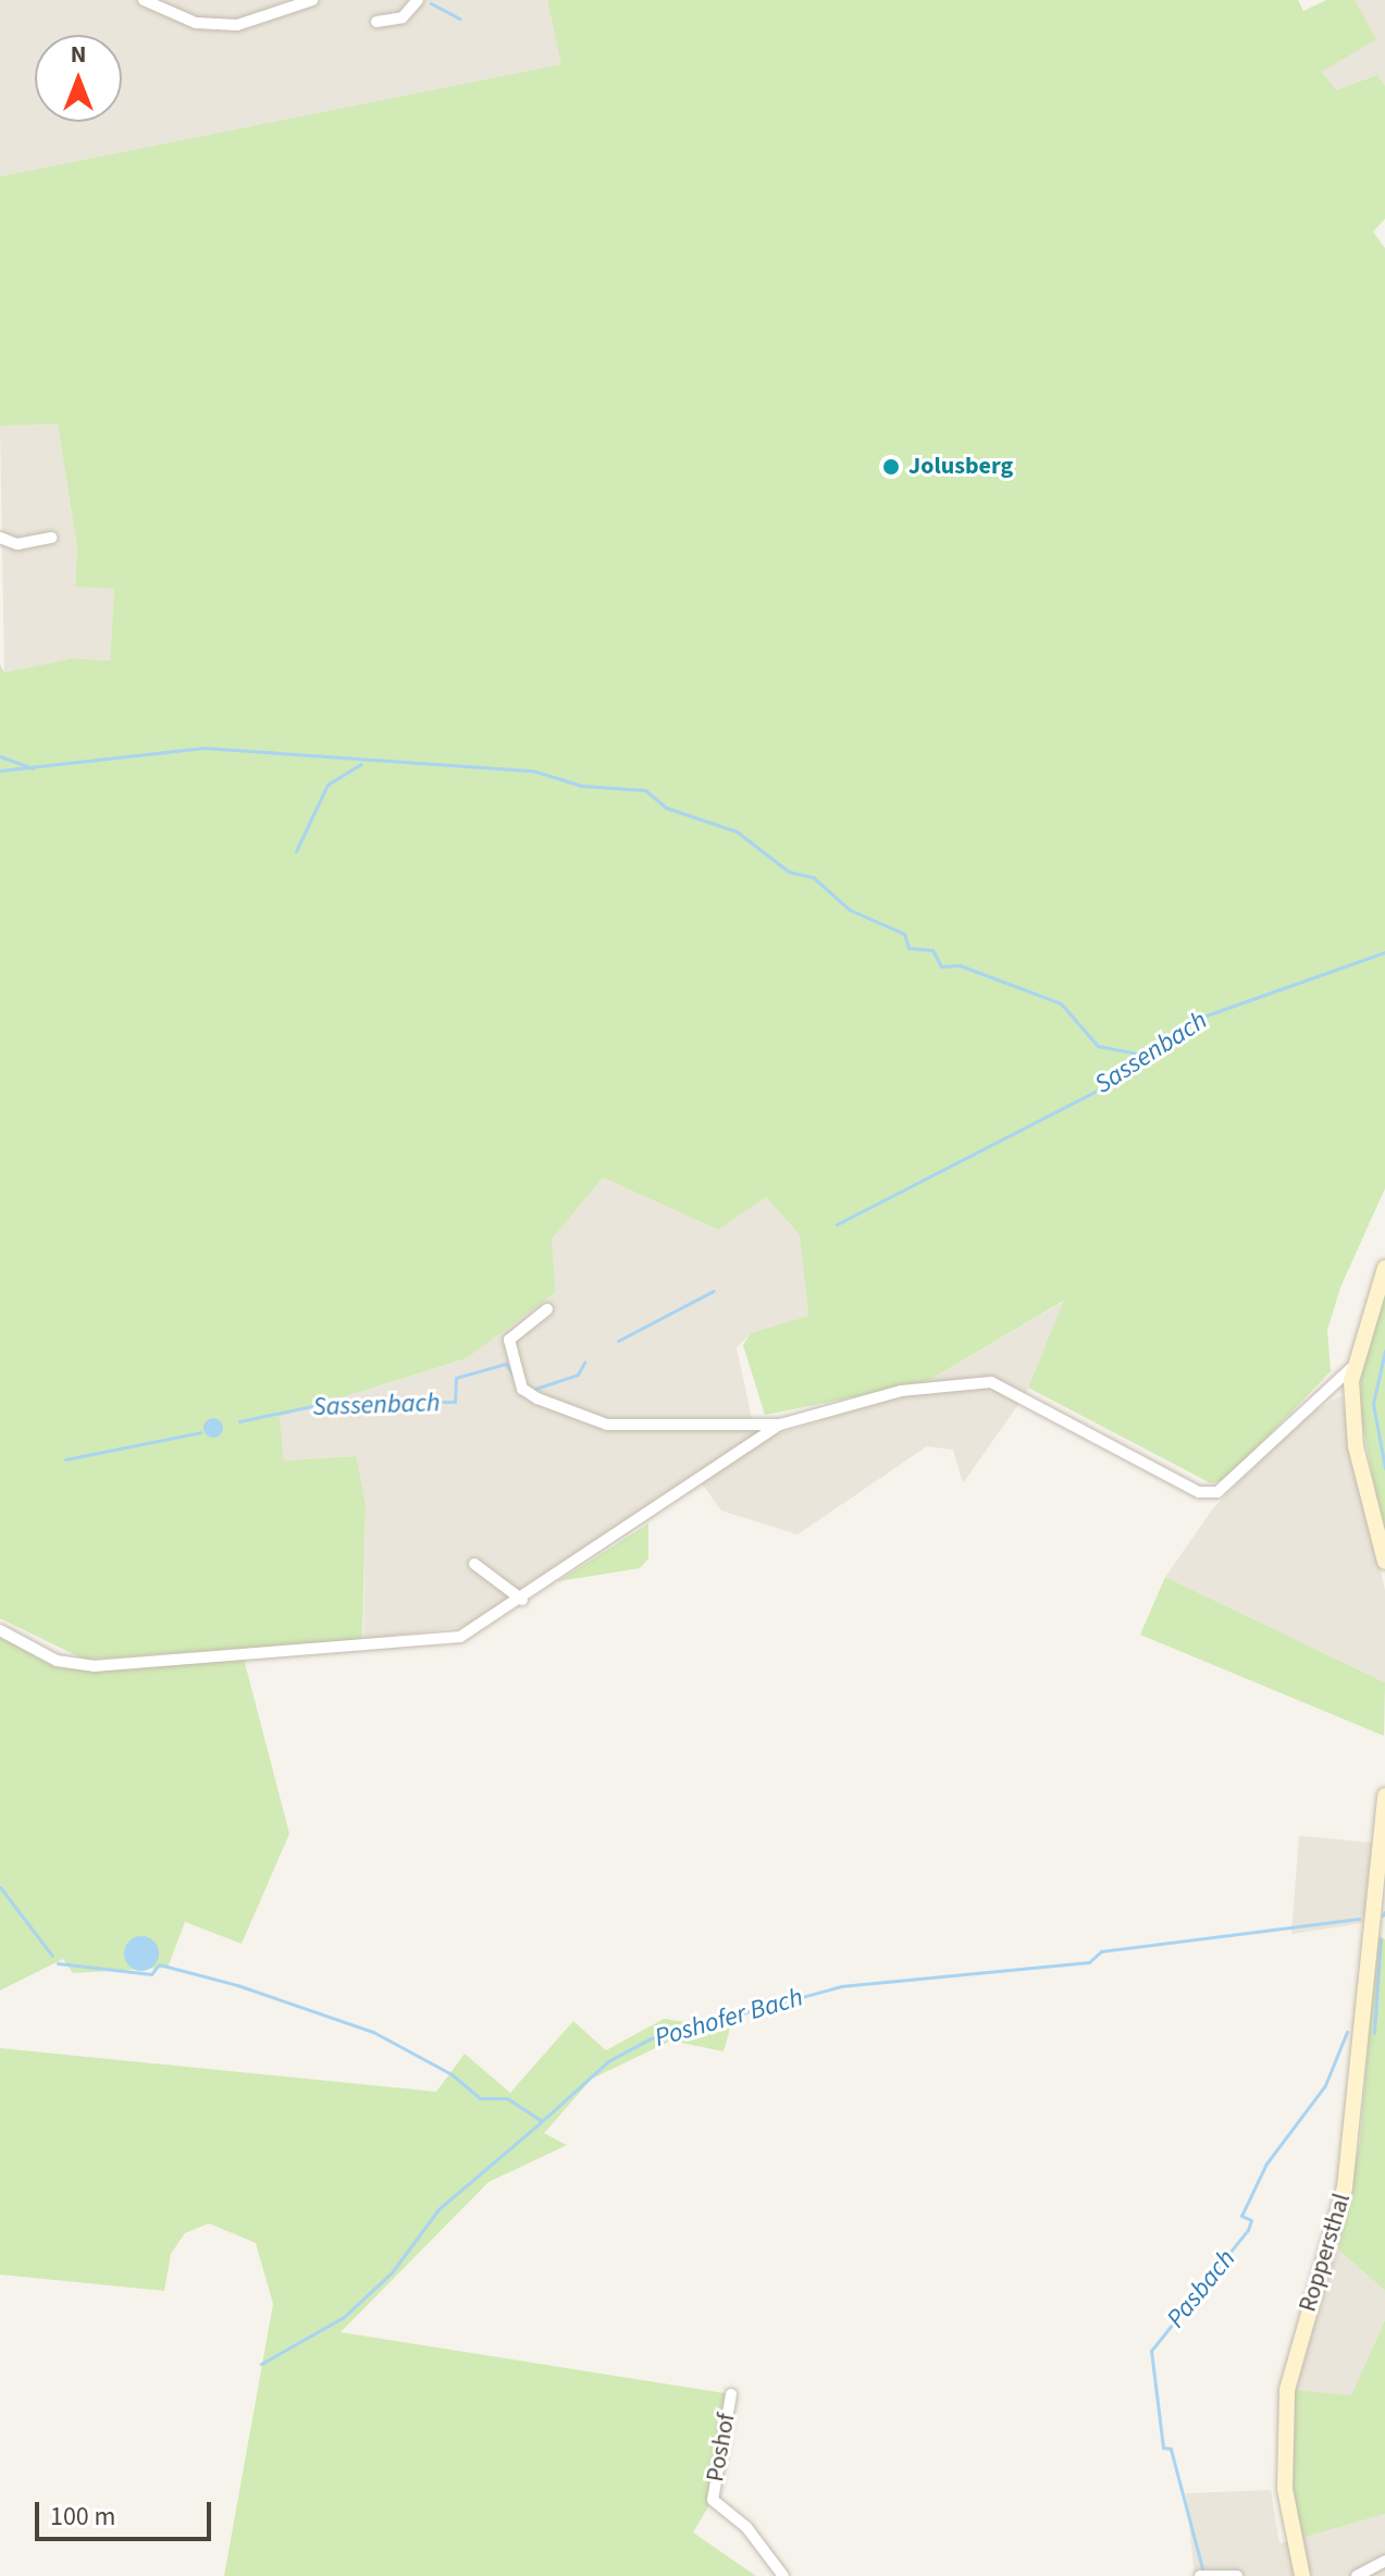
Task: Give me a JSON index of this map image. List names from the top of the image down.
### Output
{
  "streets": {
    "main road": ["Roppersthal"],
    "street": ["Poshof"]
  },
  "water": ["Sassenbach", "Poshofer Bach", "Pasbach"],
  "places": ["Jolusberg"],
  "scale_bar": "100 m",
  "north": "top"
}
